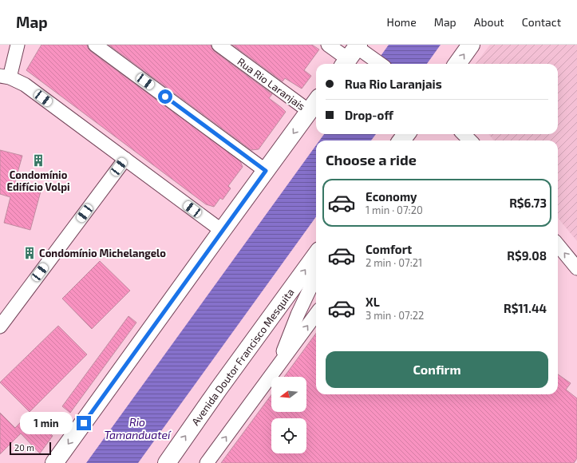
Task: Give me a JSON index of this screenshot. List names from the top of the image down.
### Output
{
  "streets": {
    "highway": ["Avenida Doutor Francisco Mesquita"],
    "street": ["Rua Rio Laranjais"]
  },
  "water": ["Rio Tamanduateí"],
  "places": {
    "building": ["Condomínio Edifício Volpi", "Condomínio Michelangelo"]
  },
  "scale_bar": "20 m",
  "north": "left",
  "page": {
    "header": "Map",
    "nav": [
      "Home",
      "Map",
      "About",
      "Contact"
    ],
    "banner": ["Rua Rio Laranjais", "Drop-off"],
    "heading": "Choose a ride",
    "list": [
      {
        "name": "Economy",
        "note": "1 min · 07:20",
        "value": "R$6.73"
      },
      {
        "name": "Comfort",
        "note": "2 min · 07:21",
        "value": "R$9.08"
      },
      {
        "name": "XL",
        "note": "3 min · 07:22",
        "value": "R$11.44"
      }
    ],
    "buttons": "Confirm",
    "bubble": "1 min",
    "scale": "20 m"
  }
}
